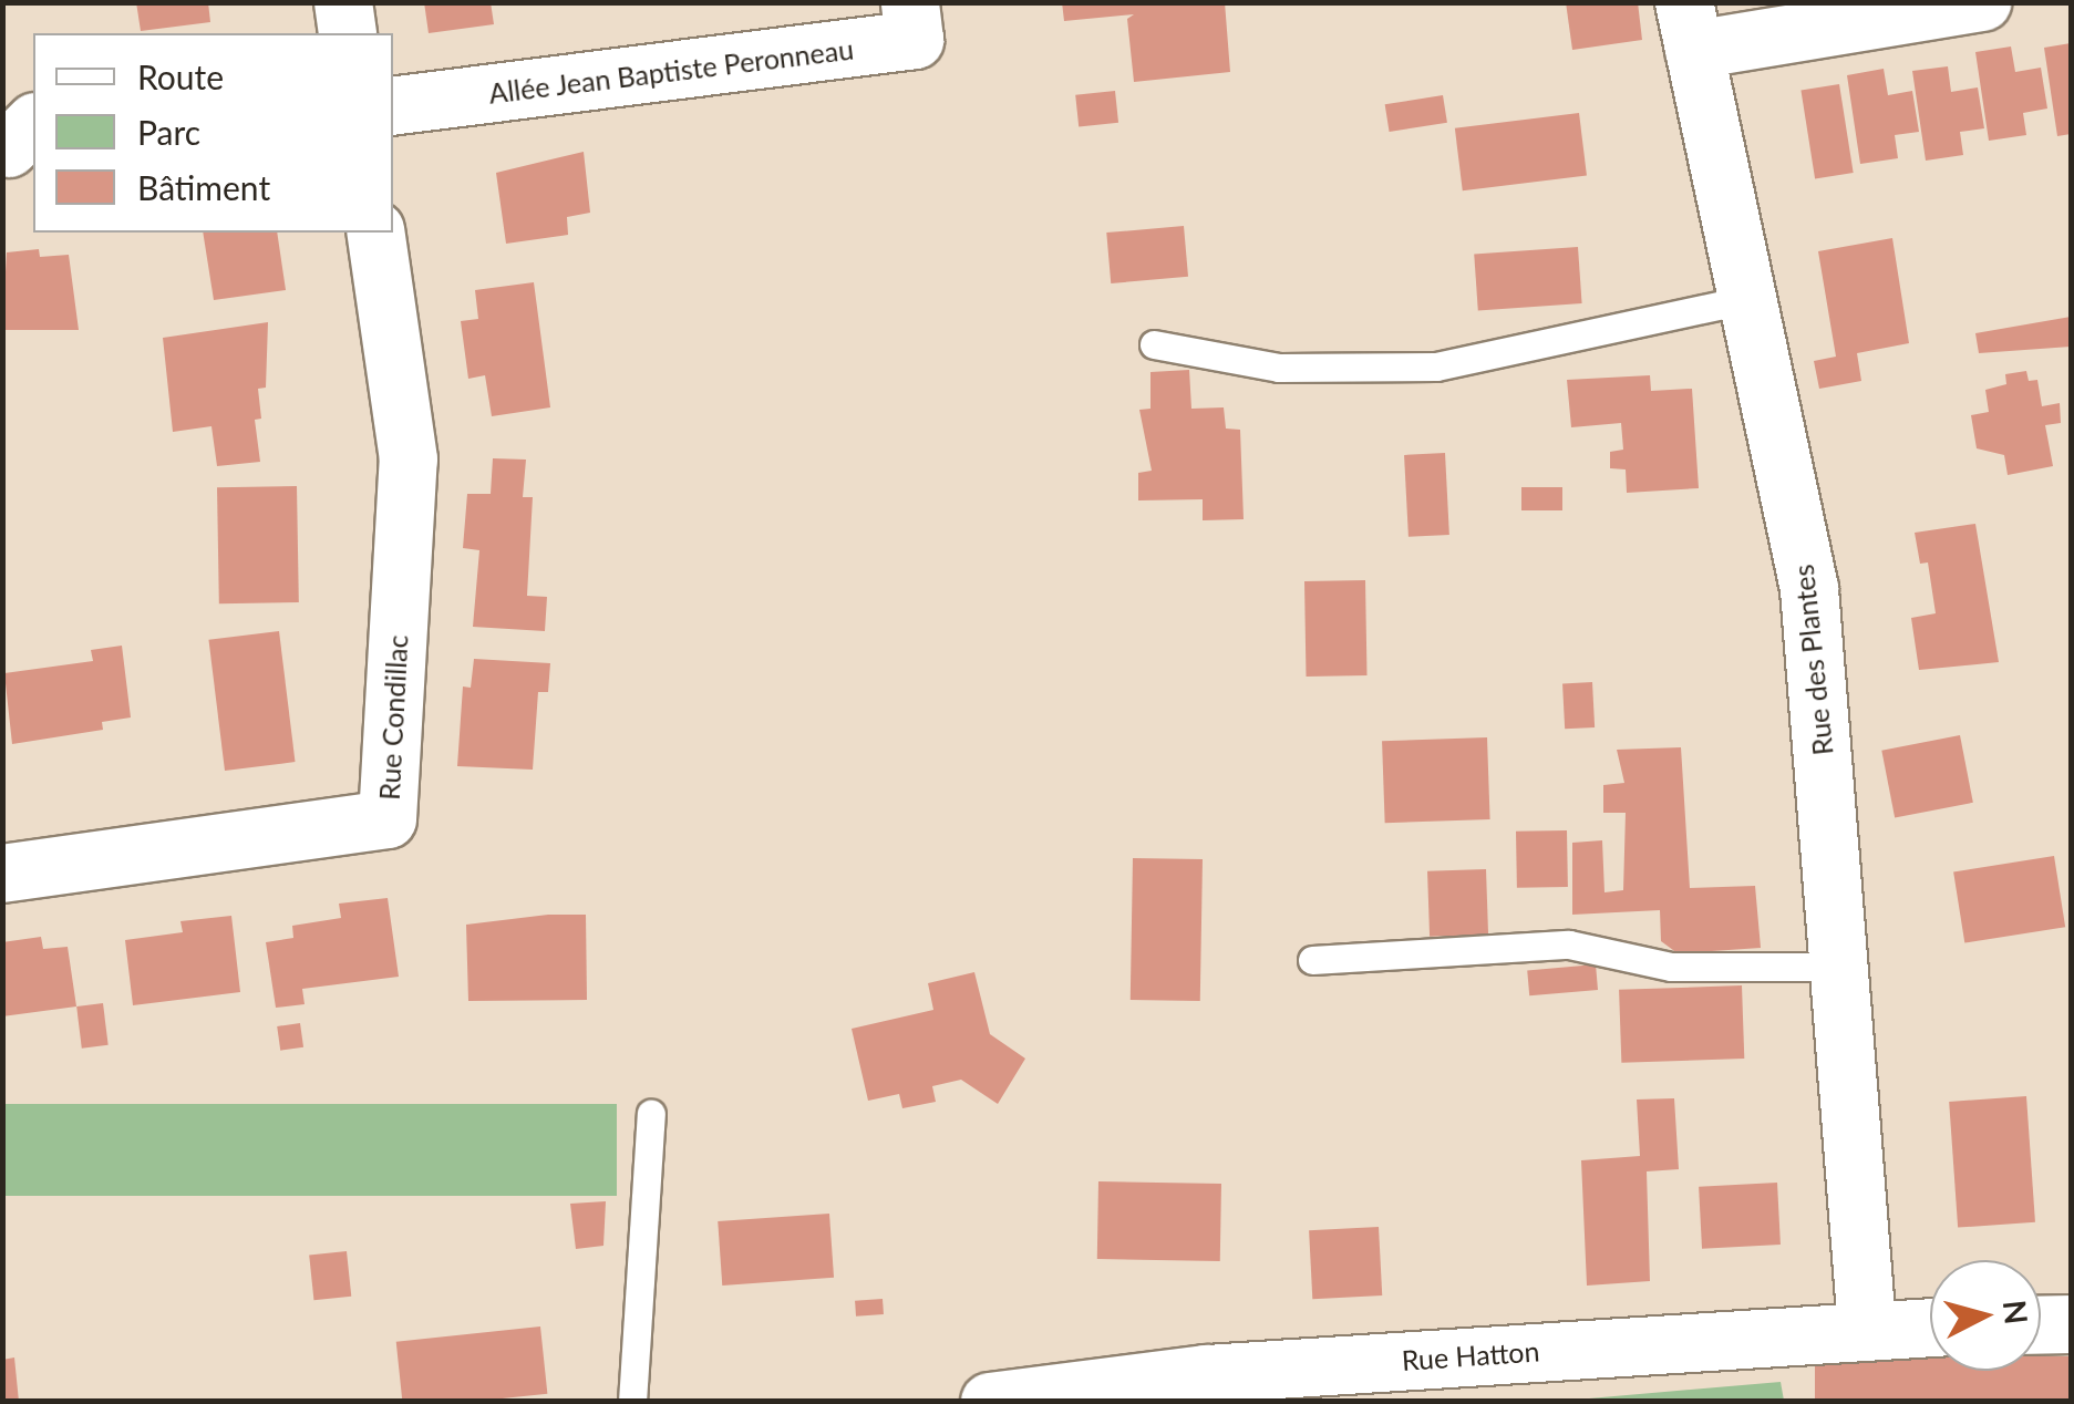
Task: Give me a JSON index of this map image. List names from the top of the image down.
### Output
{
  "streets": {
    "street": [
      "Allée Jean Baptiste Peronneau",
      "Rue des Plantes",
      "Rue Condillac",
      "Rue Hatton"
    ]
  },
  "crossings": [
    ["Rue des Plantes", "Rue Hatton"]
  ],
  "legend": ["Route", "Parc", "Bâtiment"],
  "north": "right"
}
